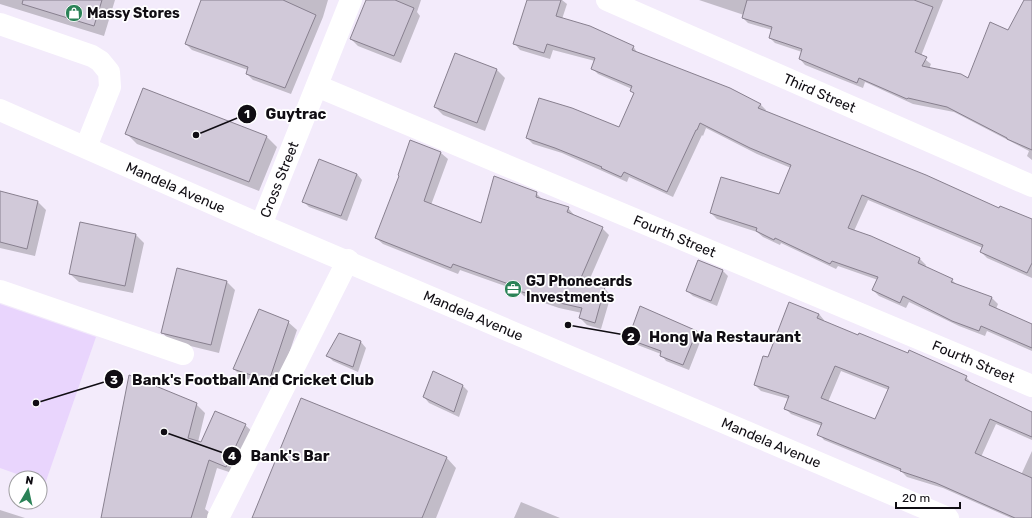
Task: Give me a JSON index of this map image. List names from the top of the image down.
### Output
{
  "streets": {
    "street": [
      "Third Street",
      "Cross Street",
      "Mandela Avenue",
      "Fourth Street"
    ]
  },
  "crossings": [
    ["Cross Street", "Mandela Avenue"],
    ["Cross Street", "Fourth Street"]
  ],
  "places": {
    "shop": ["Massy Stores"],
    "other": [
      "Guytrac",
      "Hong Wa Restaurant",
      "Bank's Football And Cricket Club",
      "Bank's Bar"
    ],
    "office": ["GJ Phonecards Investments"]
  },
  "scale_bar": "20 m",
  "north": "top"
}
